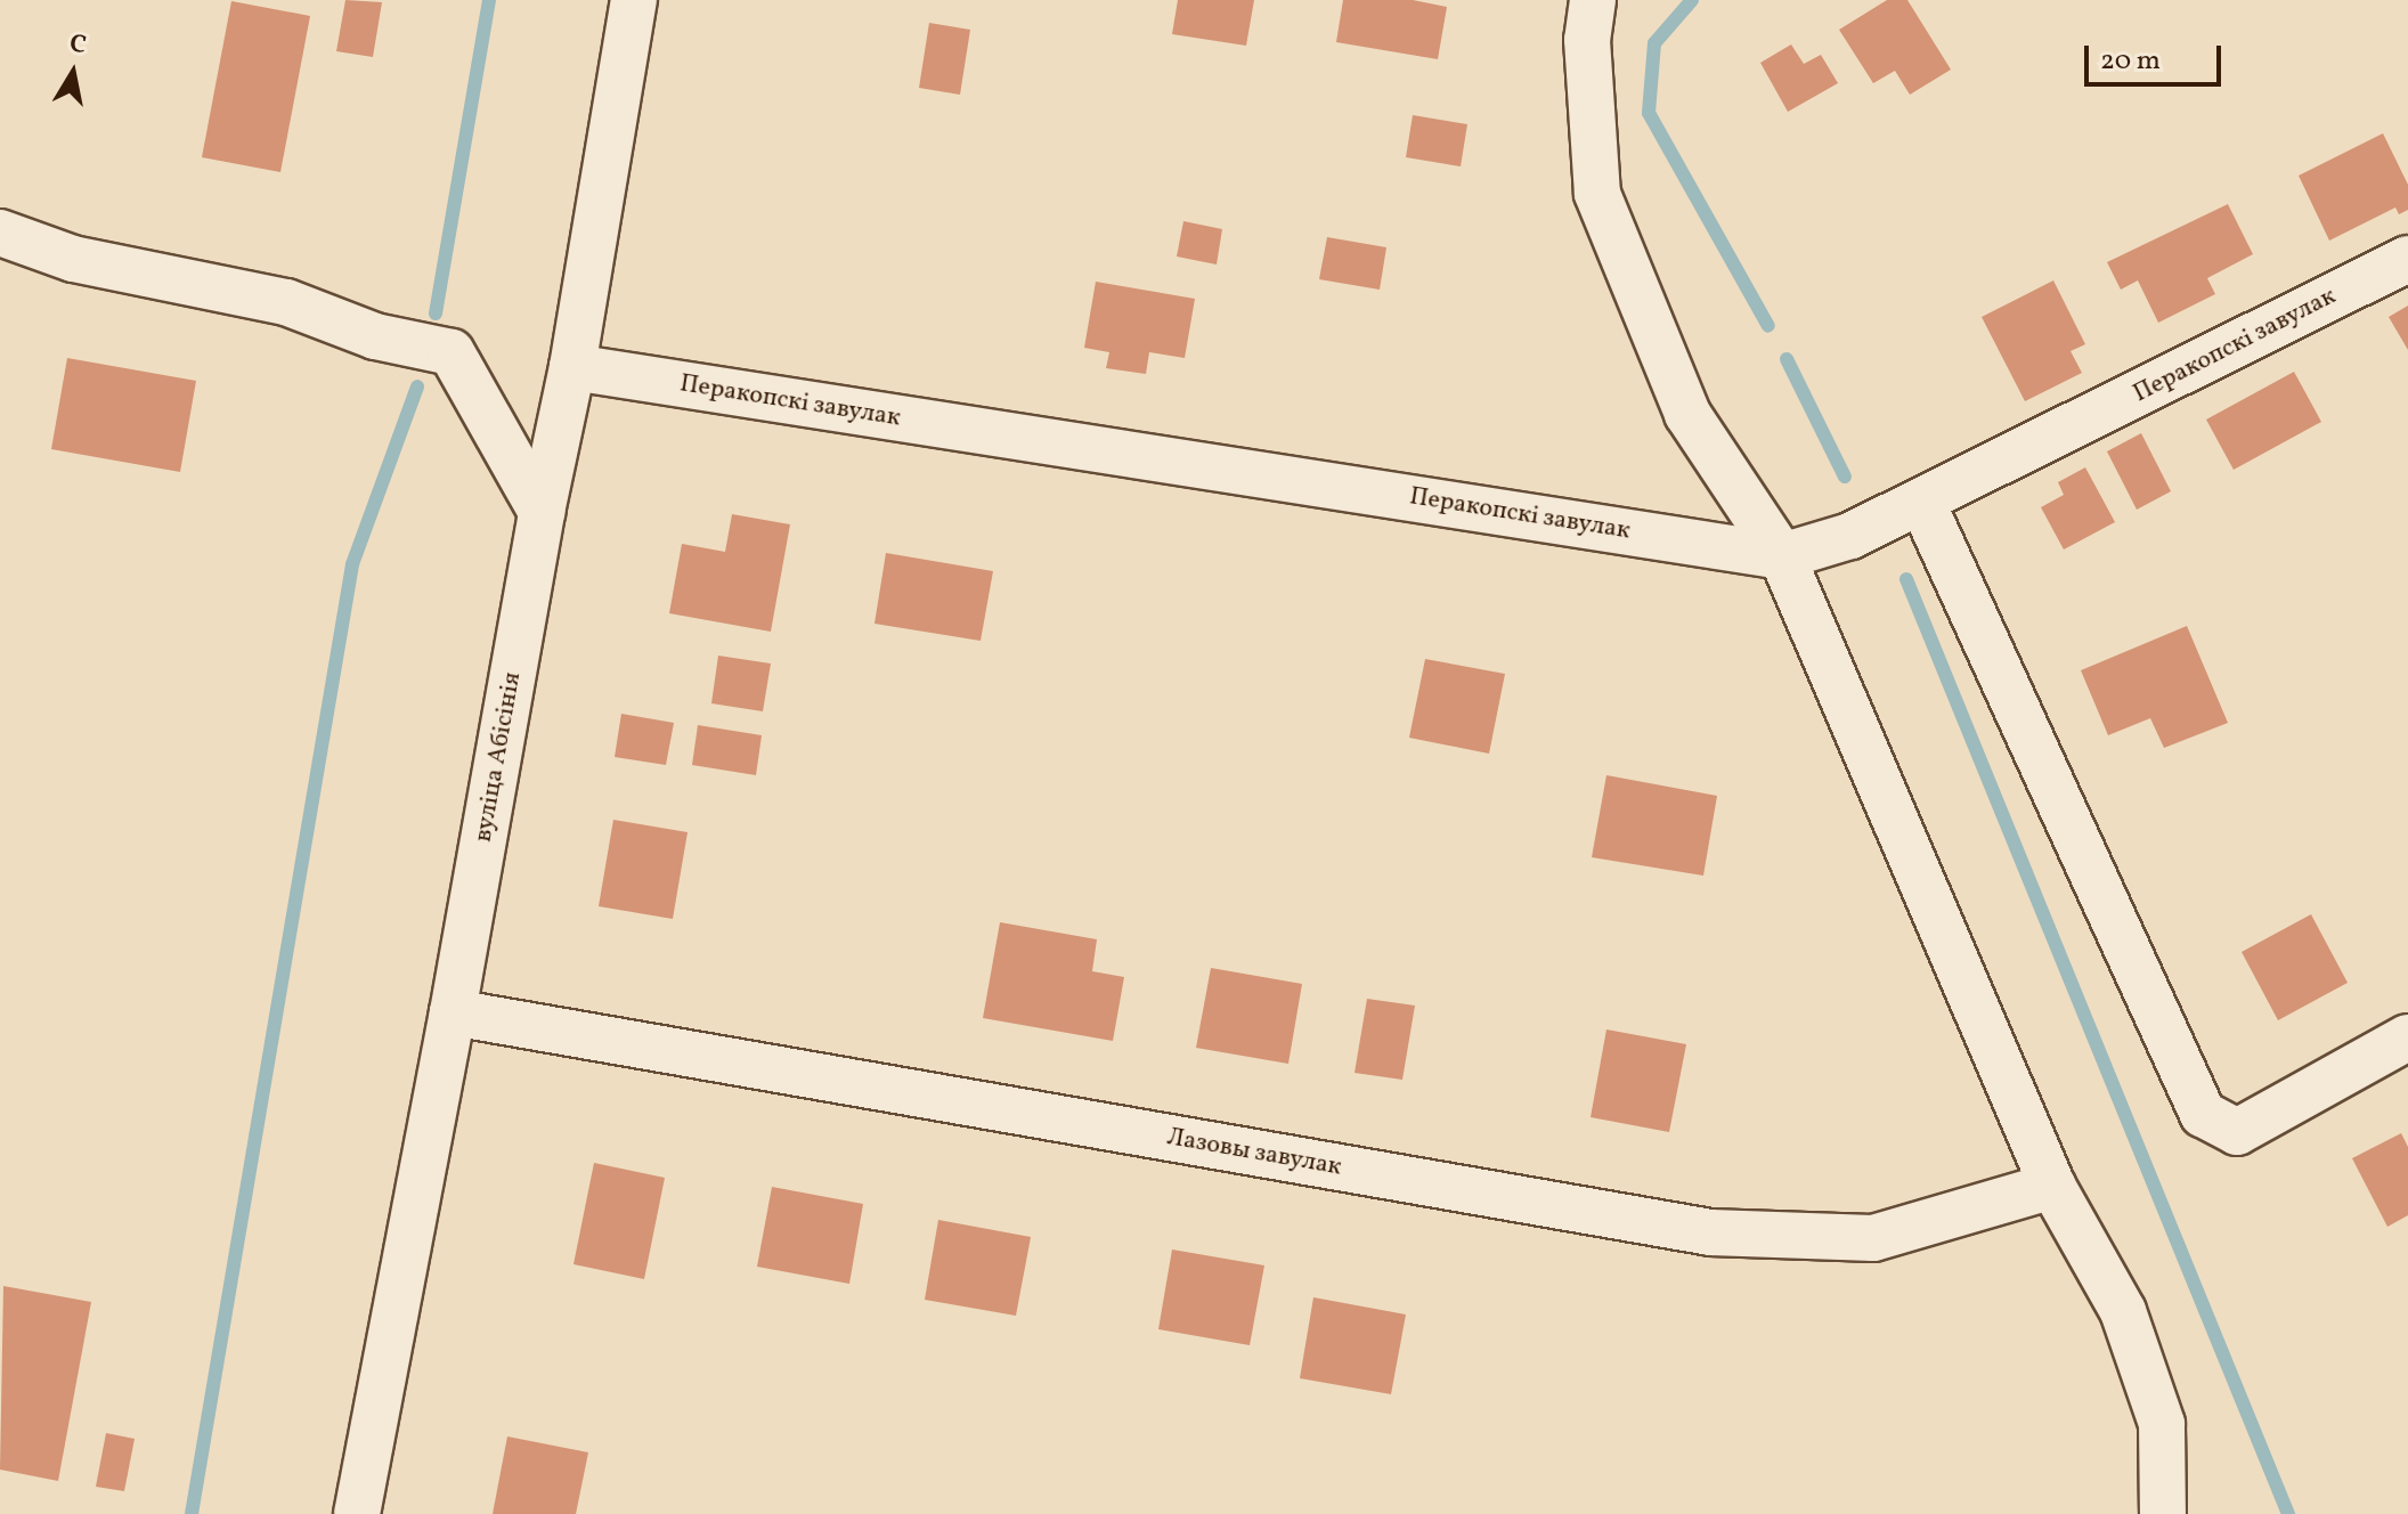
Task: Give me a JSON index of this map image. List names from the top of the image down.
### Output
{
  "streets": {
    "street": ["Перакопскі завулак", "вуліца Абісінія", "Лазовы завулак"]
  },
  "crossings": [
    ["Перакопскі завулак", "вуліца Абісінія"],
    ["вуліца Абісінія", "Лазовы завулак"]
  ],
  "scale_bar": "20 m",
  "north": "top"
}
